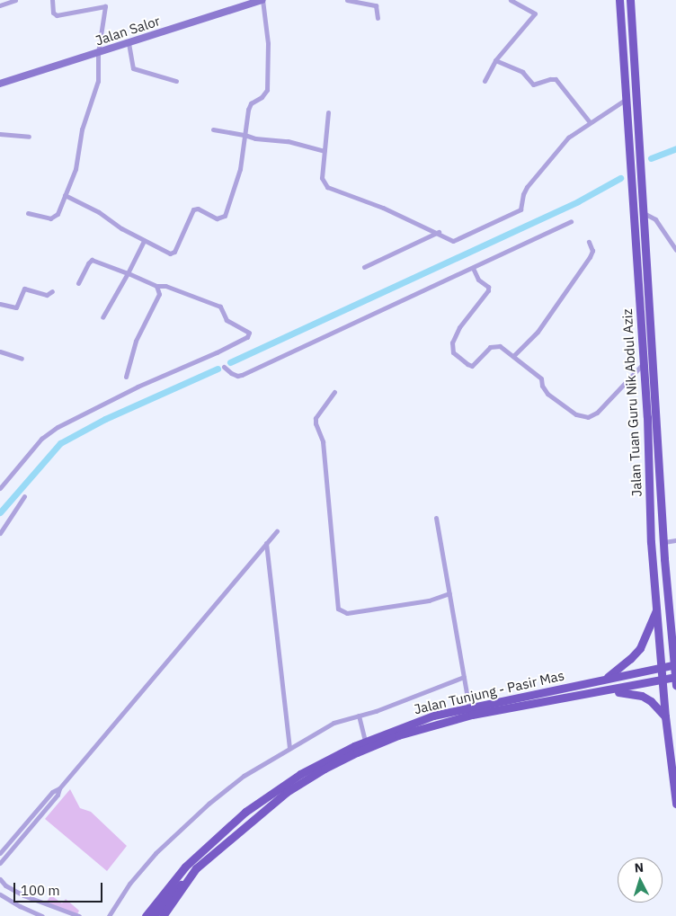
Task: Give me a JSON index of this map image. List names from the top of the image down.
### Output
{
  "streets": {
    "main road": ["Jalan Salor", "Jalan Tuan Guru Nik Abdul Aziz", "Jalan Tunjung - Pasir Mas"]
  },
  "crossings": [
    ["Jalan Tuan Guru Nik Abdul Aziz", "Jalan Tunjung - Pasir Mas"]
  ],
  "scale_bar": "100 m",
  "north": "top"
}
